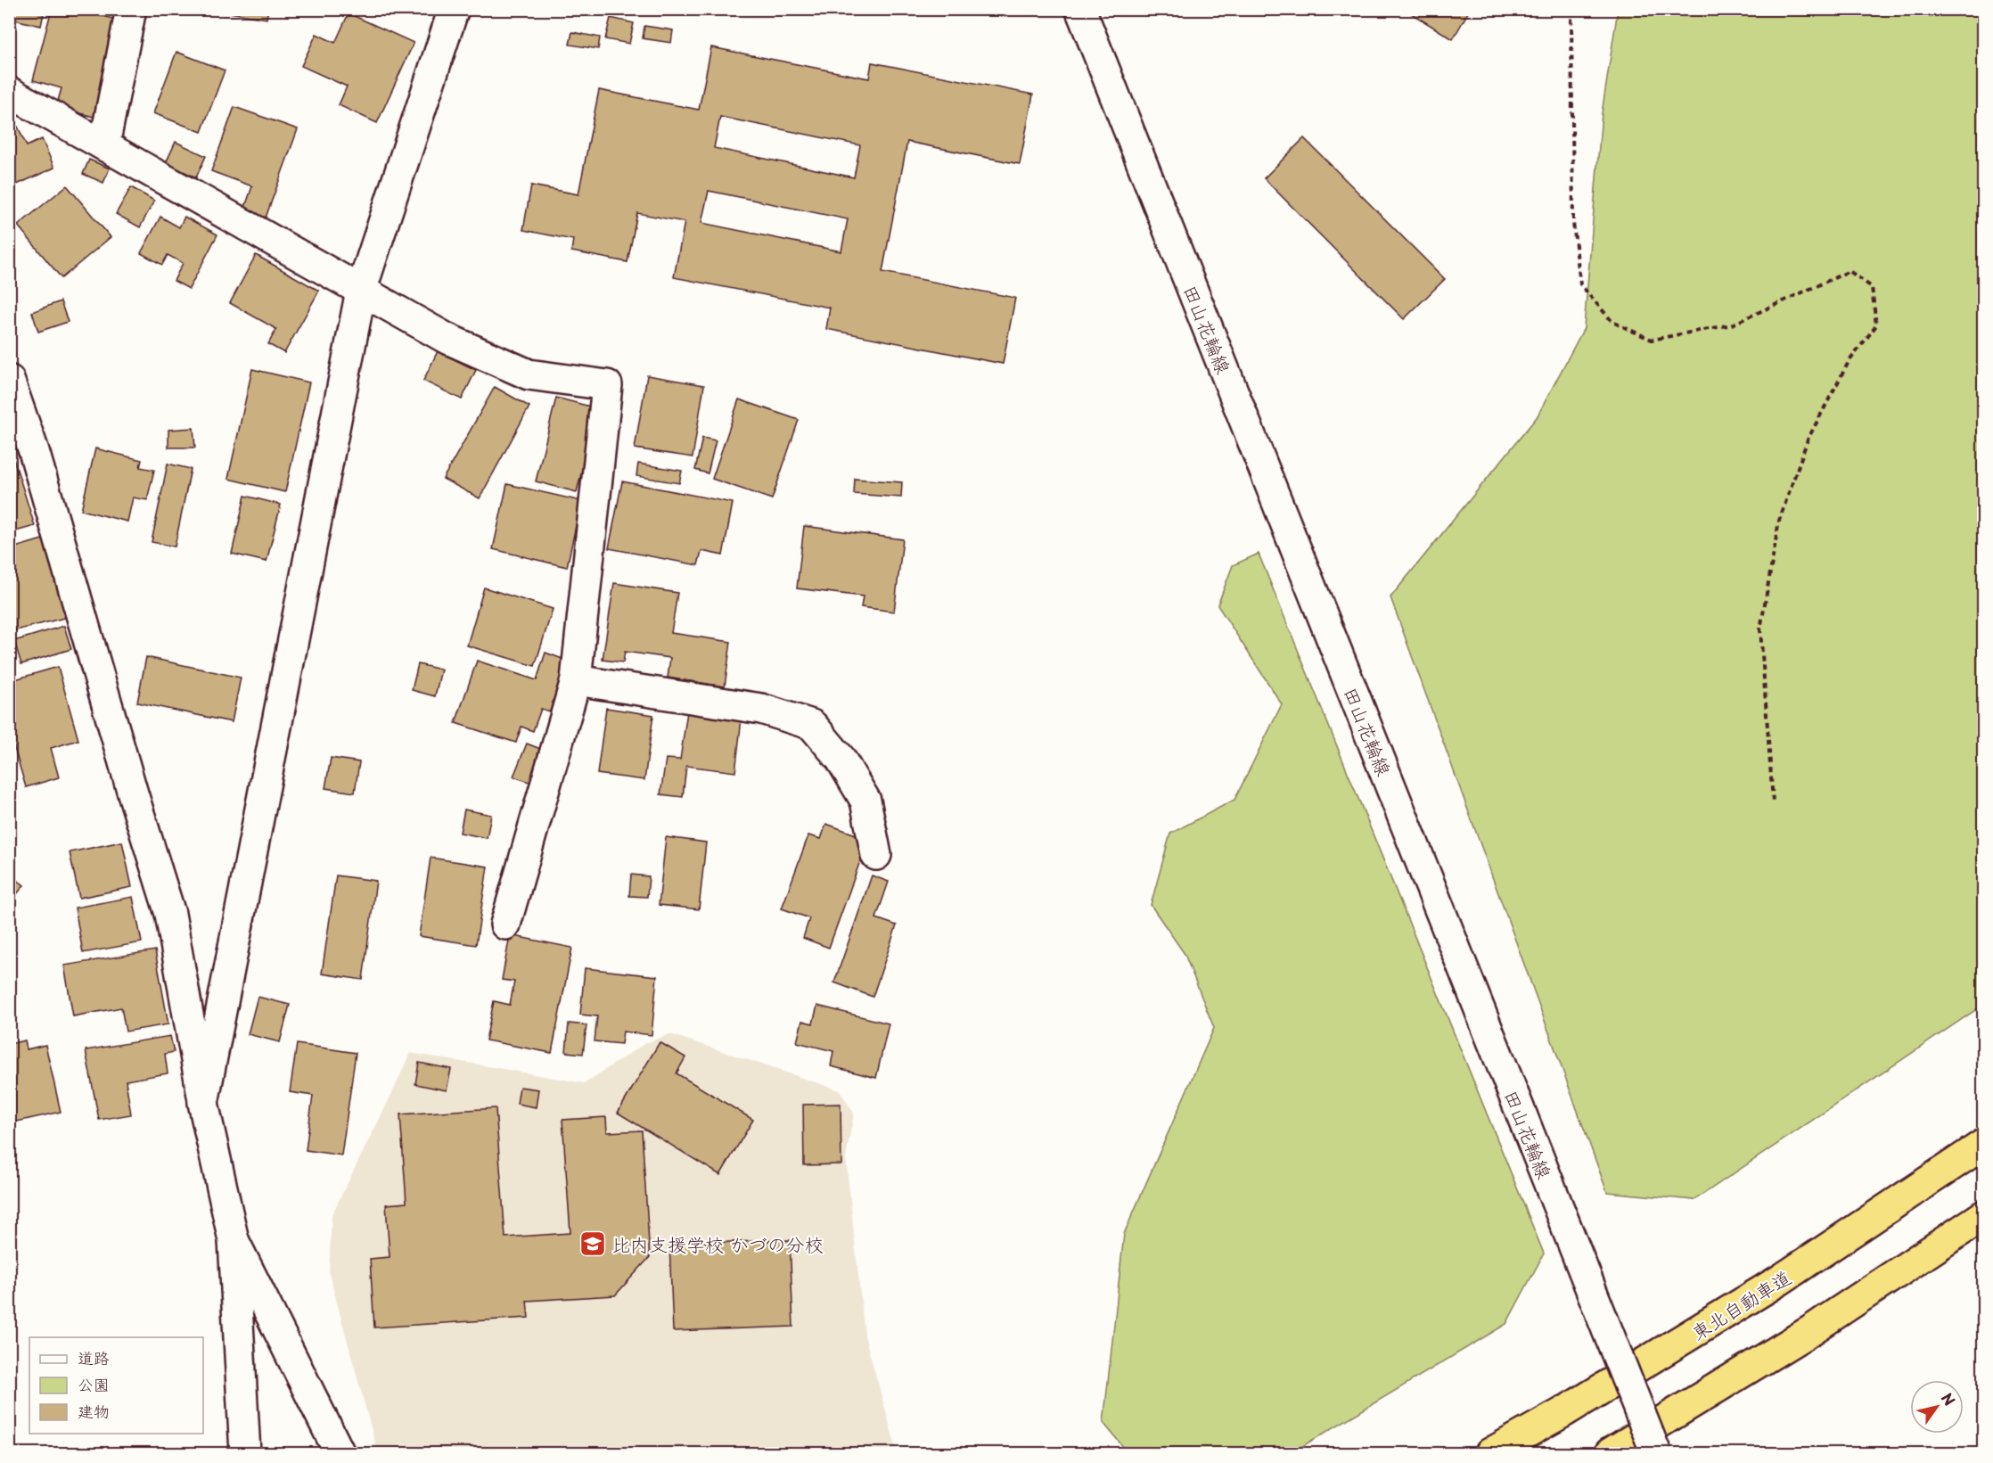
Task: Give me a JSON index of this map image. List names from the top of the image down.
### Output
{
  "streets": {
    "highway": ["東北自動車道"],
    "street": ["田山花輪線"]
  },
  "places": {
    "school or university": ["比内支援学校 かづの分校"]
  },
  "legend": ["道路", "公園", "建物"],
  "north": "top right"
}
